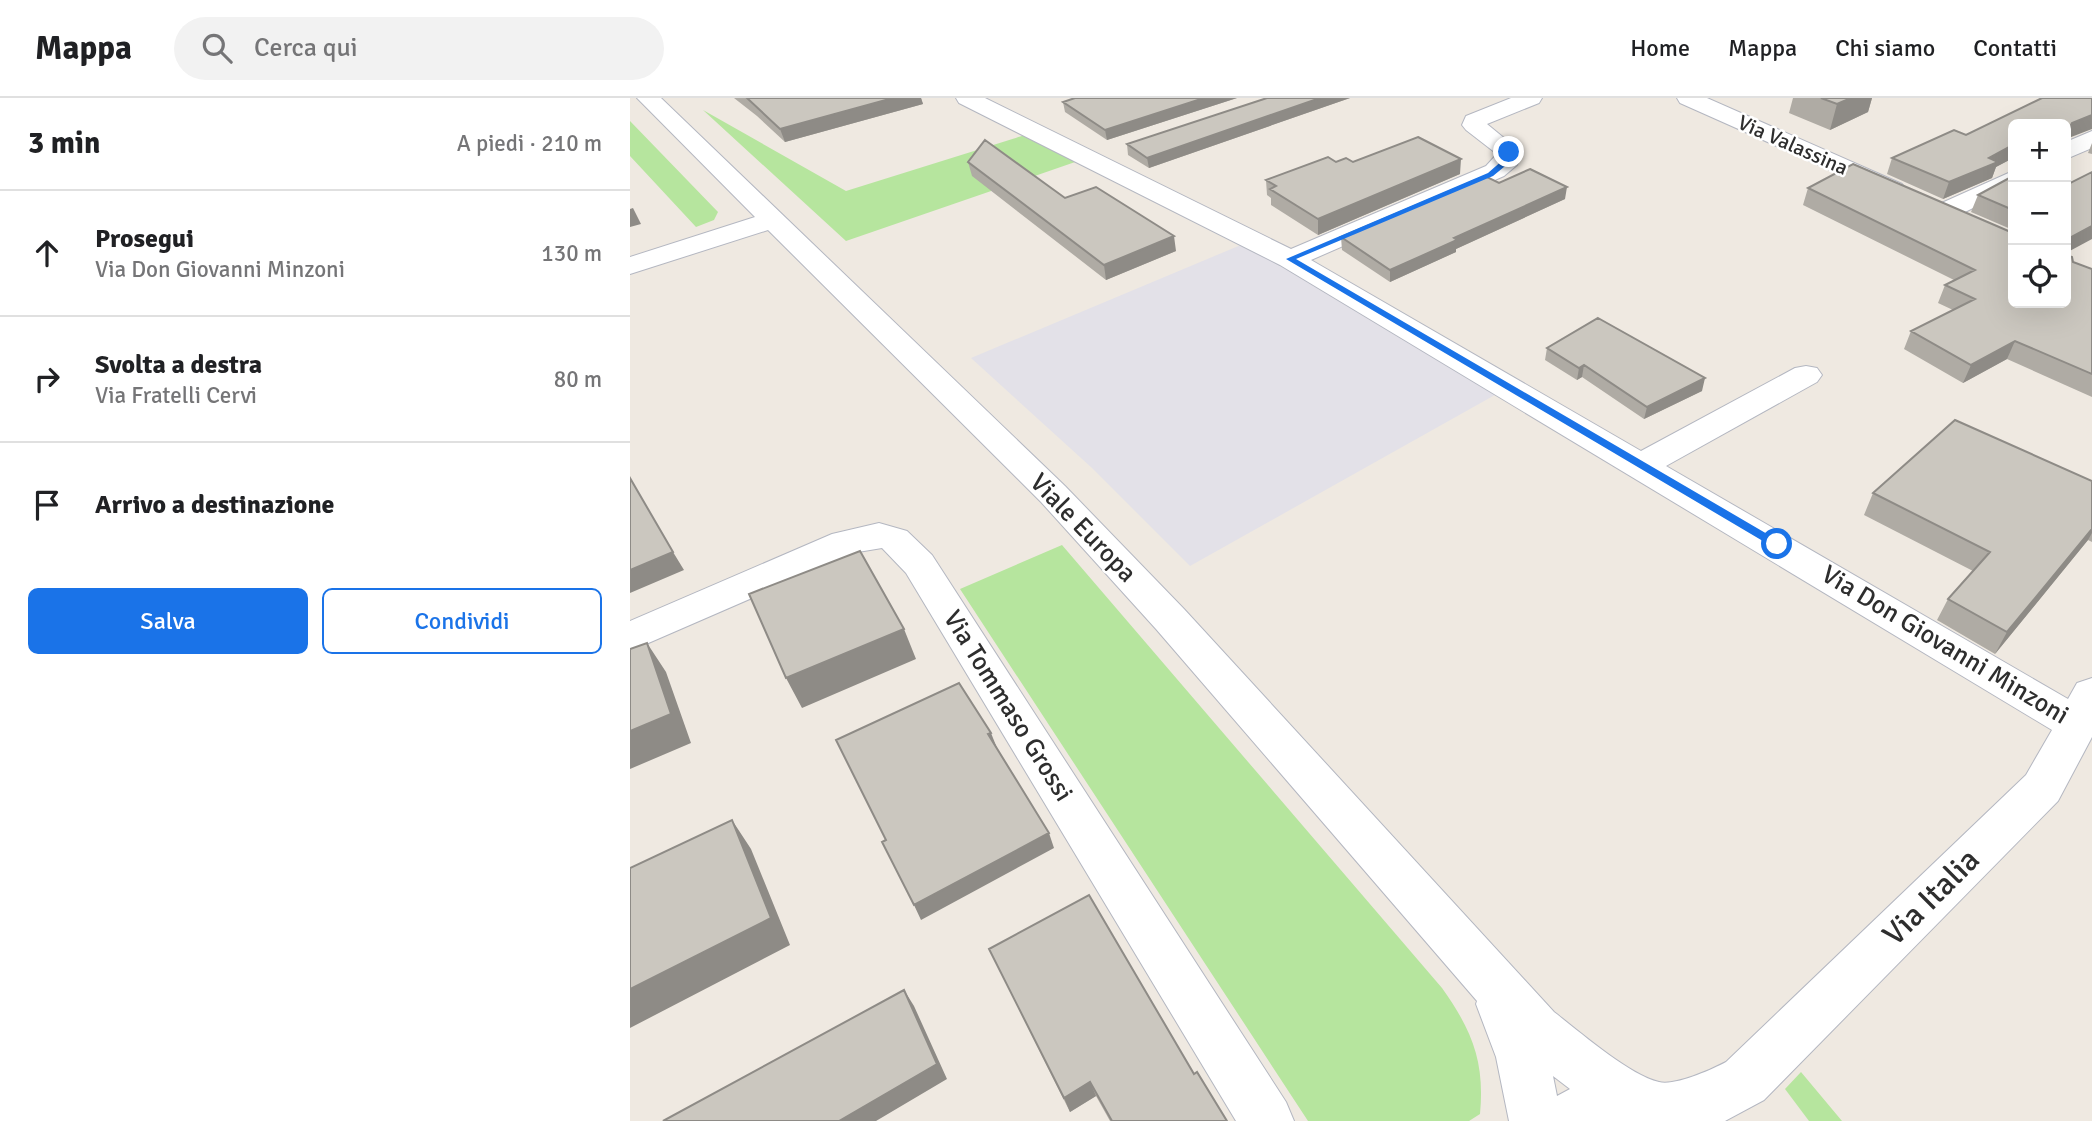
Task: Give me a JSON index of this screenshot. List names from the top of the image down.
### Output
{
  "streets": {
    "street": [
      "Via Valassina",
      "Viale Europa",
      "Via Don Giovanni Minzoni",
      "Via Tommaso Grossi",
      "Via Italia"
    ]
  },
  "crossings": [
    ["Viale Europa", "Via Italia"],
    ["Via Don Giovanni Minzoni", "Via Italia"]
  ],
  "page": {
    "header": "Mappa",
    "search": "Cerca qui",
    "nav": [
      "Home",
      "Mappa",
      "Chi siamo",
      "Contatti"
    ],
    "heading": ["3 min", "A piedi · 210 m"],
    "map_buttons": ["+", "−"],
    "list": [
      ["Prosegui", "Via Don Giovanni Minzoni", "130 m"],
      ["Svolta a destra", "Via Fratelli Cervi", "80 m"],
      "Arrivo a destinazione"
    ],
    "buttons": ["Salva", "Condividi"]
  }
}
